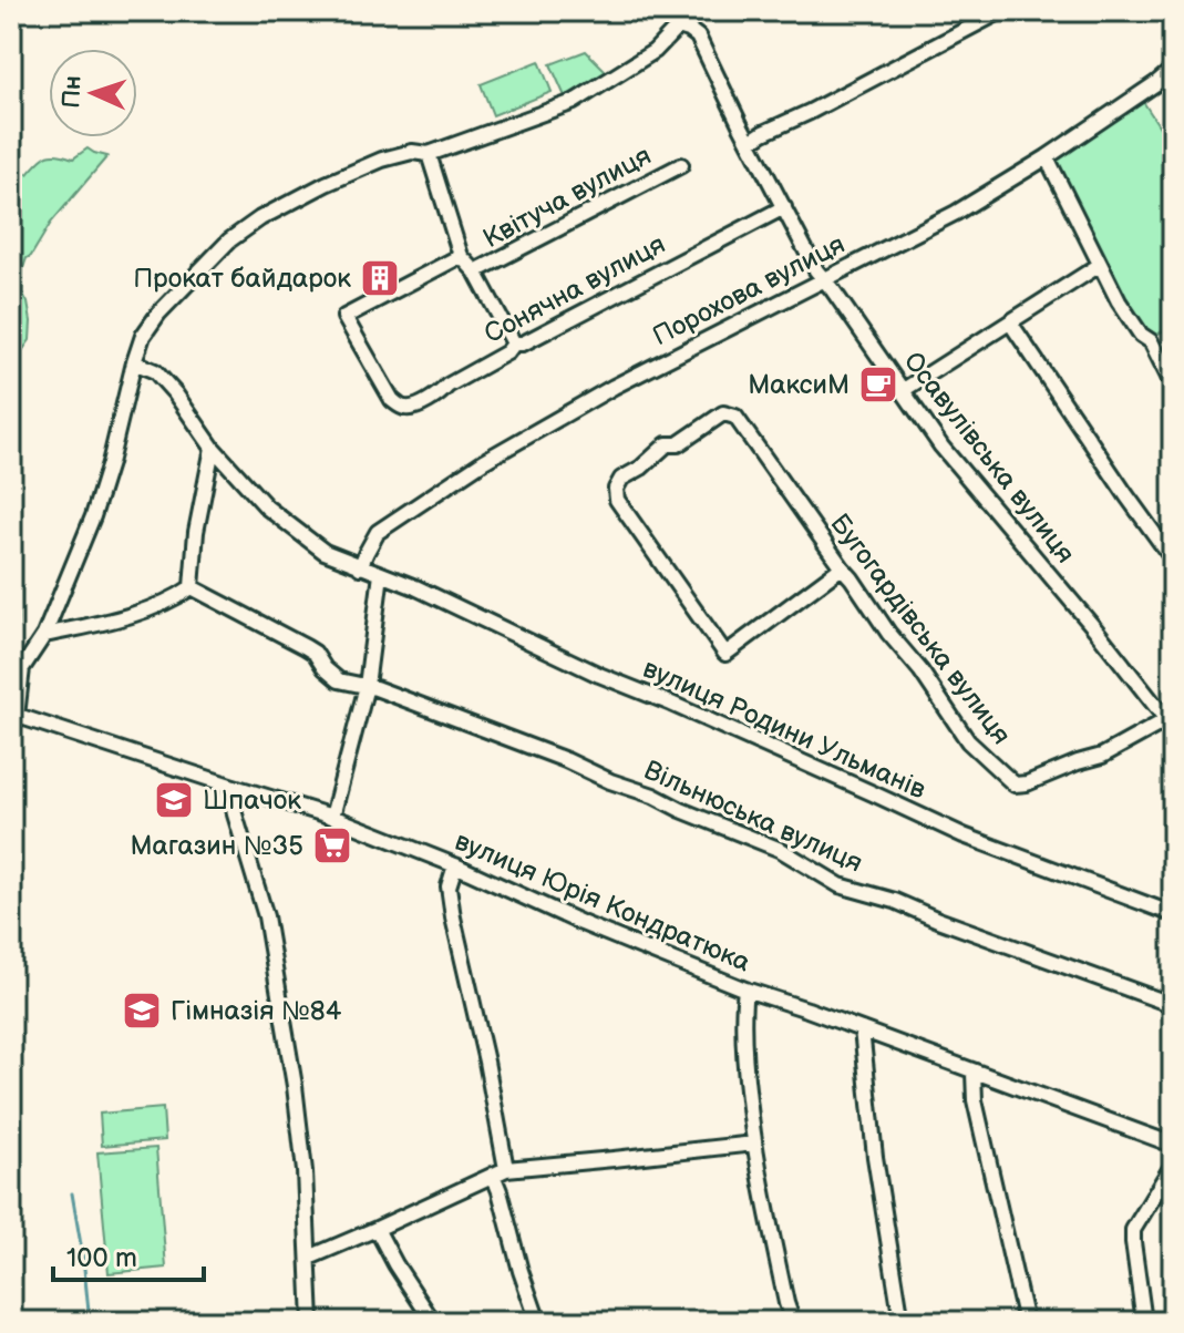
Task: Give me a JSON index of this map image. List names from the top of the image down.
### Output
{
  "streets": {
    "street": [
      "Квітуча вулиця",
      "Сонячна вулиця",
      "Порохова вулиця",
      "Осавулівська вулиця",
      "Бугогардівська вулиця",
      "вулиця Родини Ульманів",
      "Вільнюська вулиця",
      "вулиця Юрія Кондратюка"
    ]
  },
  "crossings": [
    ["Квітуча вулиця", "Сонячна вулиця"],
    ["Сонячна вулиця", "Осавулівська вулиця"],
    ["Порохова вулиця", "Осавулівська вулиця"],
    ["Порохова вулиця", "вулиця Родини Ульманів"],
    ["Осавулівська вулиця", "Бугогардівська вулиця"]
  ],
  "places": {
    "building": ["Прокат байдарок"],
    "cafe": ["МаксиМ"],
    "school or university": ["Шпачок", "Гімназія №84"],
    "supermarket": ["Магазин №35"]
  },
  "scale_bar": "100 m",
  "north": "left"
}
